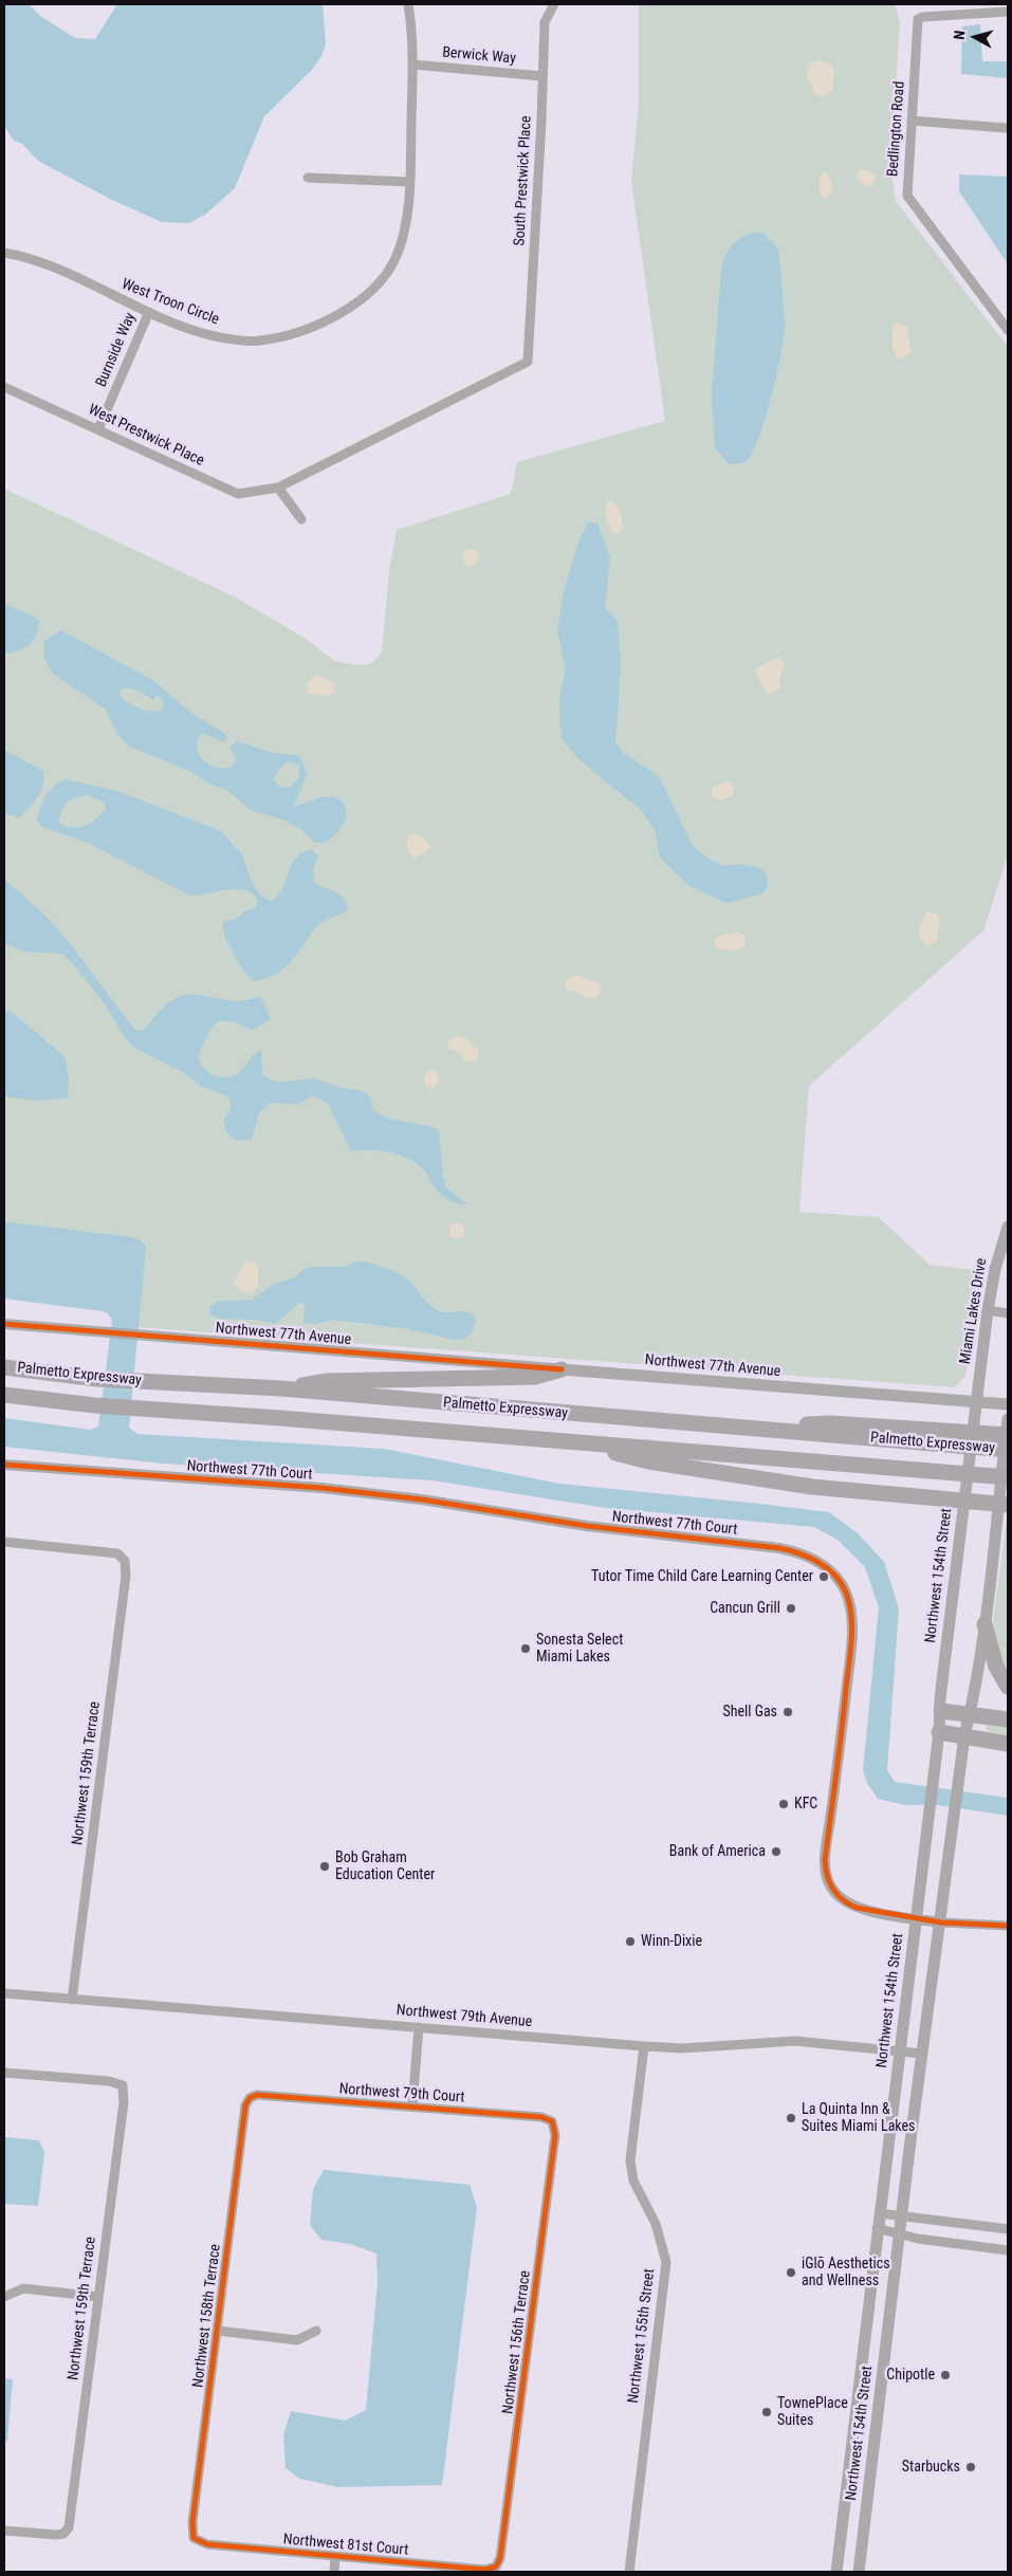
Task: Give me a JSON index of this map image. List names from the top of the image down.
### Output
{
  "streets": {
    "highway": ["Palmetto Expressway"],
    "main road": ["Miami Lakes Drive", "Northwest 77th Avenue", "Northwest 154th Street"],
    "street": [
      "Berwick Way",
      "Bedlington Road",
      "South Prestwick Place",
      "West Troon Circle",
      "Burnside Way",
      "West Prestwick Place",
      "Northwest 77th Court",
      "Northwest 159th Terrace",
      "Northwest 79th Avenue",
      "Northwest 79th Court",
      "Northwest 158th Terrace",
      "Northwest 155th Street",
      "Northwest 156th Terrace",
      "Northwest 81st Court"
    ]
  },
  "crossings": [
    ["Berwick Way", "South Prestwick Place"],
    ["Berwick Way", "West Troon Circle"],
    ["South Prestwick Place", "West Prestwick Place"],
    ["West Troon Circle", "Burnside Way"],
    ["Burnside Way", "West Prestwick Place"],
    ["Miami Lakes Drive", "Northwest 77th Avenue"],
    ["Miami Lakes Drive", "Northwest 154th Street"],
    ["Northwest 77th Avenue", "Northwest 154th Street"],
    ["Northwest 77th Court", "Northwest 154th Street"],
    ["Northwest 154th Street", "Northwest 79th Avenue"],
    ["Northwest 159th Terrace", "Northwest 79th Avenue"],
    ["Northwest 79th Avenue", "Northwest 155th Street"],
    ["Northwest 79th Court", "Northwest 158th Terrace"],
    ["Northwest 79th Court", "Northwest 156th Terrace"],
    ["Northwest 158th Terrace", "Northwest 81st Court"],
    ["Northwest 156th Terrace", "Northwest 81st Court"]
  ],
  "places": [
    "Tutor Time Child Care Learning Center",
    "Cancun Grill",
    "Sonesta Select Miami Lakes",
    "Shell Gas",
    "KFC",
    "Bank of America",
    "Bob Graham Education Center",
    "Winn-Dixie",
    "La Quinta Inn & Suites Miami Lakes",
    "iGlō Aesthetics and Wellness",
    "Chipotle",
    "TownePlace Suites",
    "Starbucks"
  ],
  "north": "left"
}
